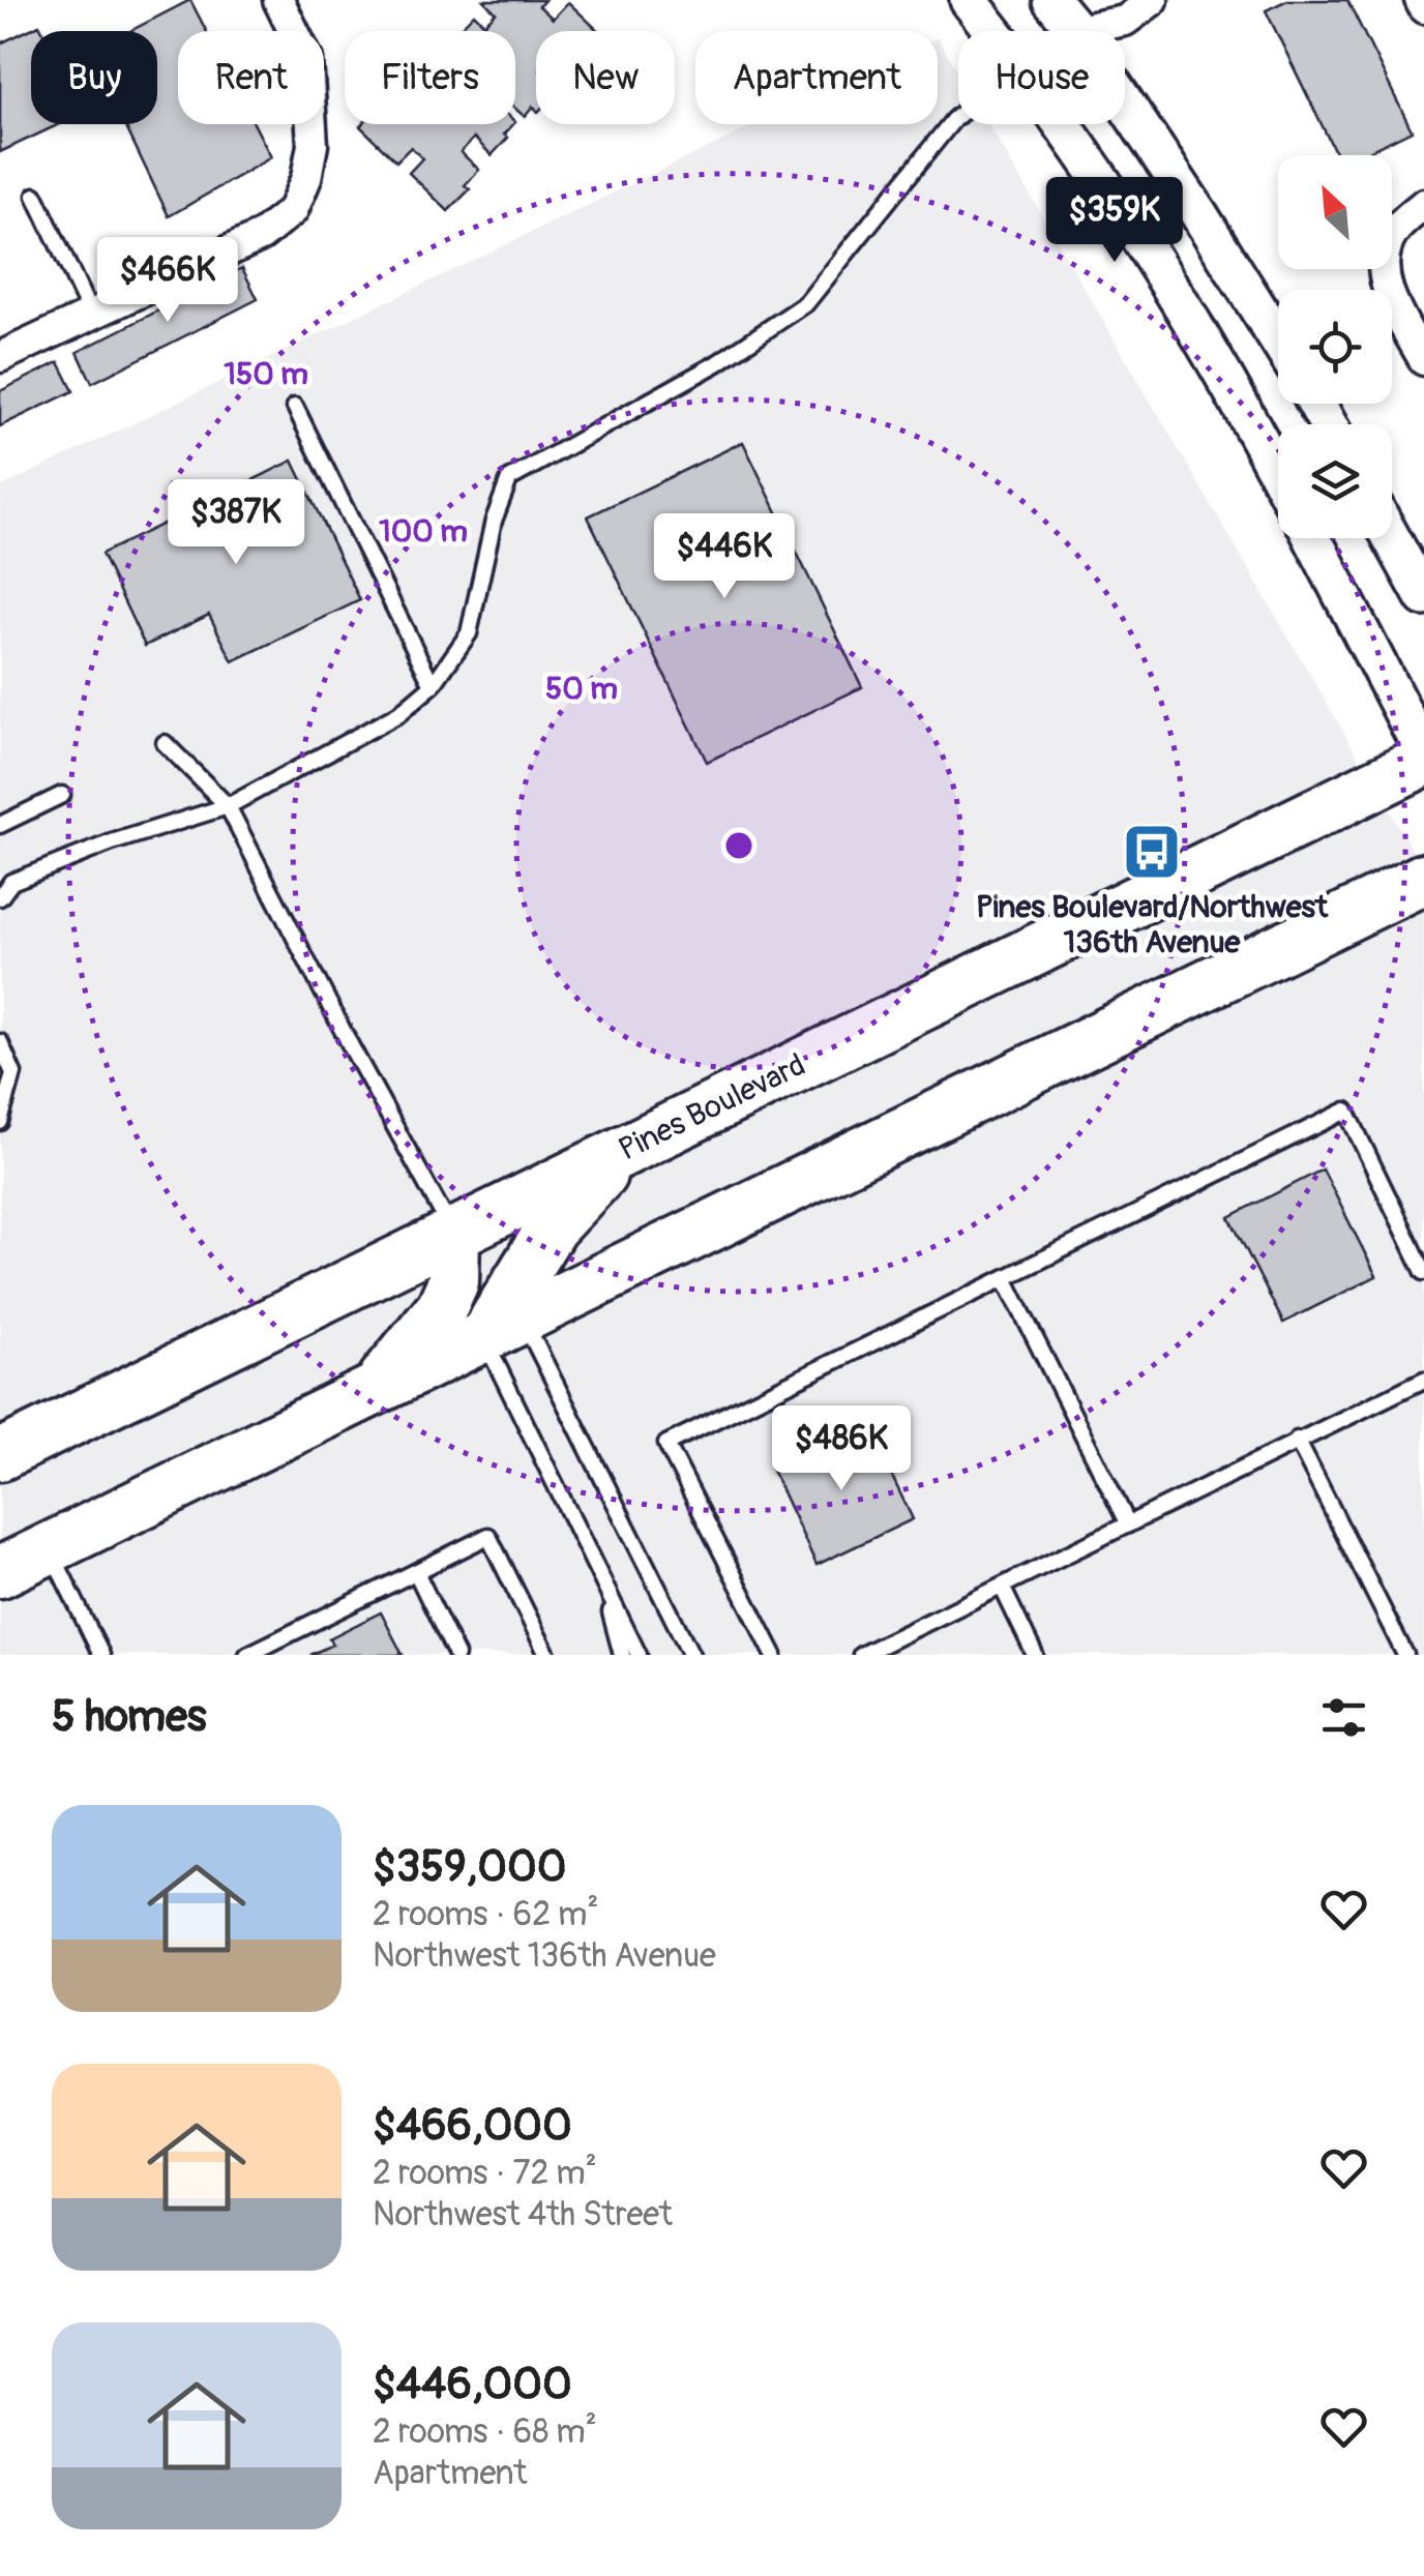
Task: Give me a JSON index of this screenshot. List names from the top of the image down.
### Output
{
  "streets": {
    "highway": ["Pines Boulevard"]
  },
  "places": {
    "bus stop": ["Pines Boulevard/Northwest 136th Avenue"]
  },
  "north": "top left",
  "page": {
    "chip": [
      "Buy",
      "Rent",
      "Filters",
      "New",
      "Apartment",
      "House"
    ],
    "price": [
      "$359K",
      "$466K",
      "$387K",
      "$446K",
      "$486K"
    ],
    "heading": "5 homes",
    "list": [
      {
        "name": "$359,000",
        "note": "2 rooms · 62 m² · Northwest 136th Avenue"
      },
      {
        "name": "$466,000",
        "note": "2 rooms · 72 m² · Northwest 4th Street"
      },
      {
        "name": "$446,000",
        "note": "2 rooms · 68 m² · Apartment"
      }
    ]
  },
  "rings": ["150 m", "100 m", "50 m"]
}
